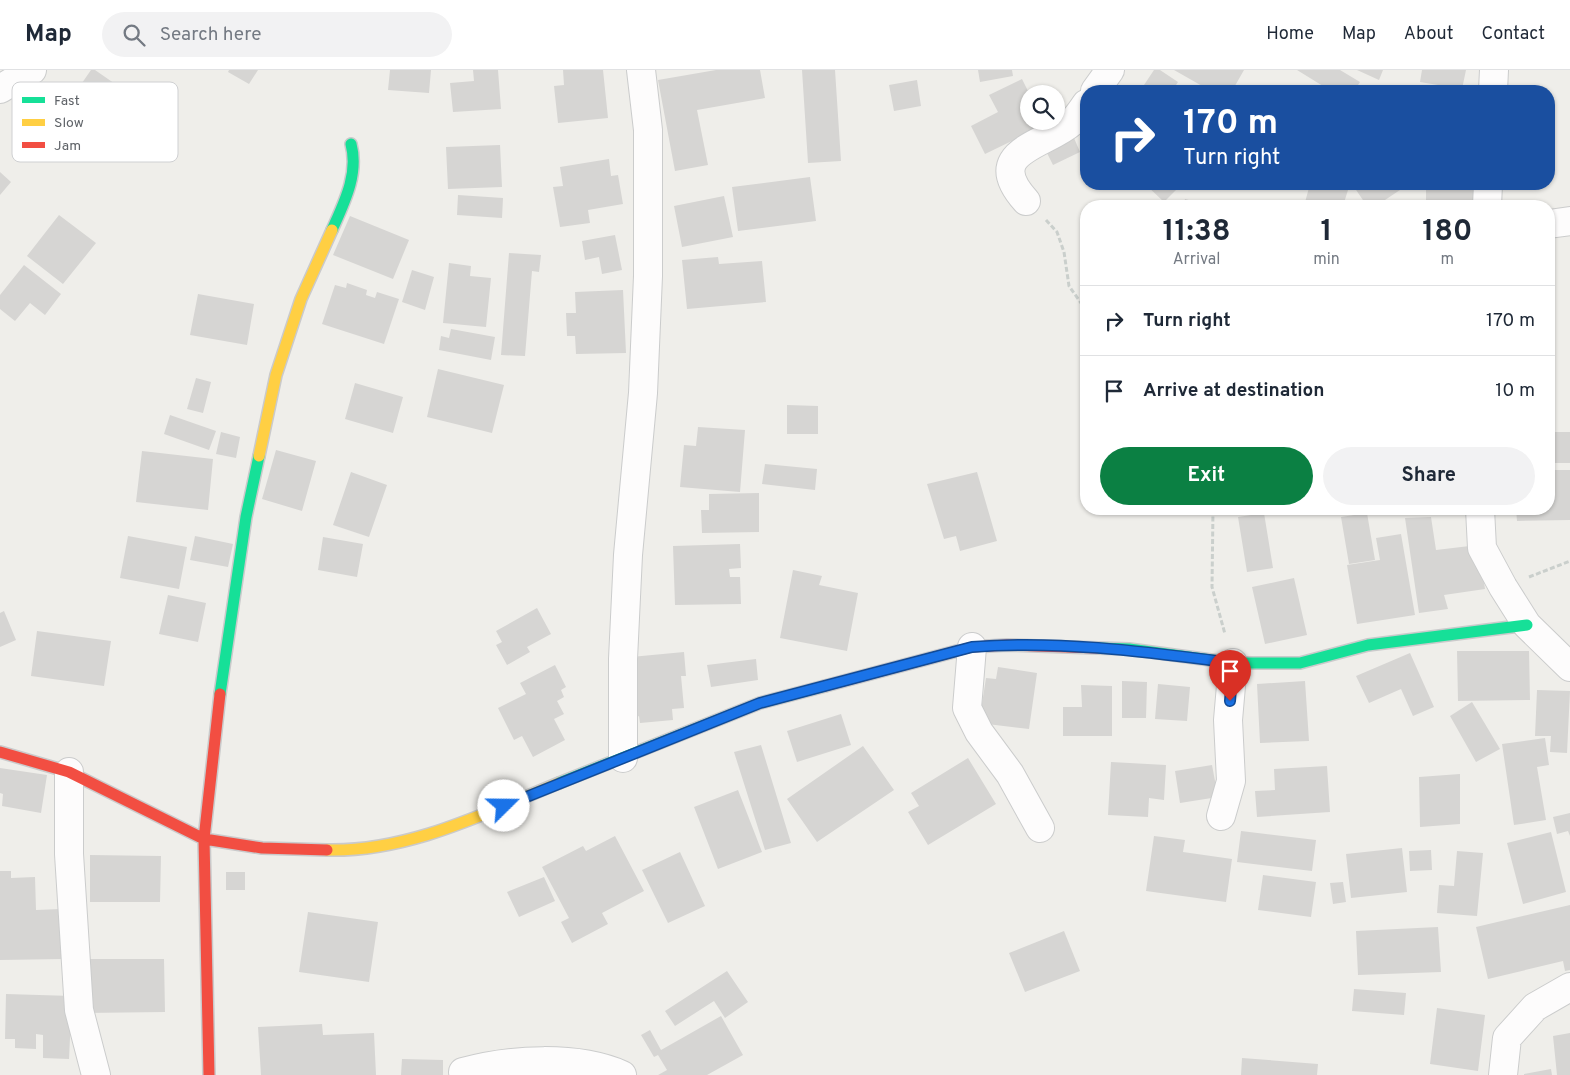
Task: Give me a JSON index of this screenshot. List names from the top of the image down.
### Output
{
  "legend": ["Fast", "Slow", "Jam"],
  "page": {
    "header": "Map",
    "search": "Search here",
    "nav": [
      "Home",
      "Map",
      "About",
      "Contact"
    ],
    "turn": ["170 m", "Turn right"],
    "eta": [
      "11:38",
      "Arrival",
      "1",
      "min",
      "180",
      "m"
    ],
    "list": [
      {
        "name": "Turn right",
        "value": "170 m"
      },
      {
        "name": "Arrive at destination",
        "value": "10 m"
      }
    ],
    "buttons": ["Exit", "Share"]
  }
}
